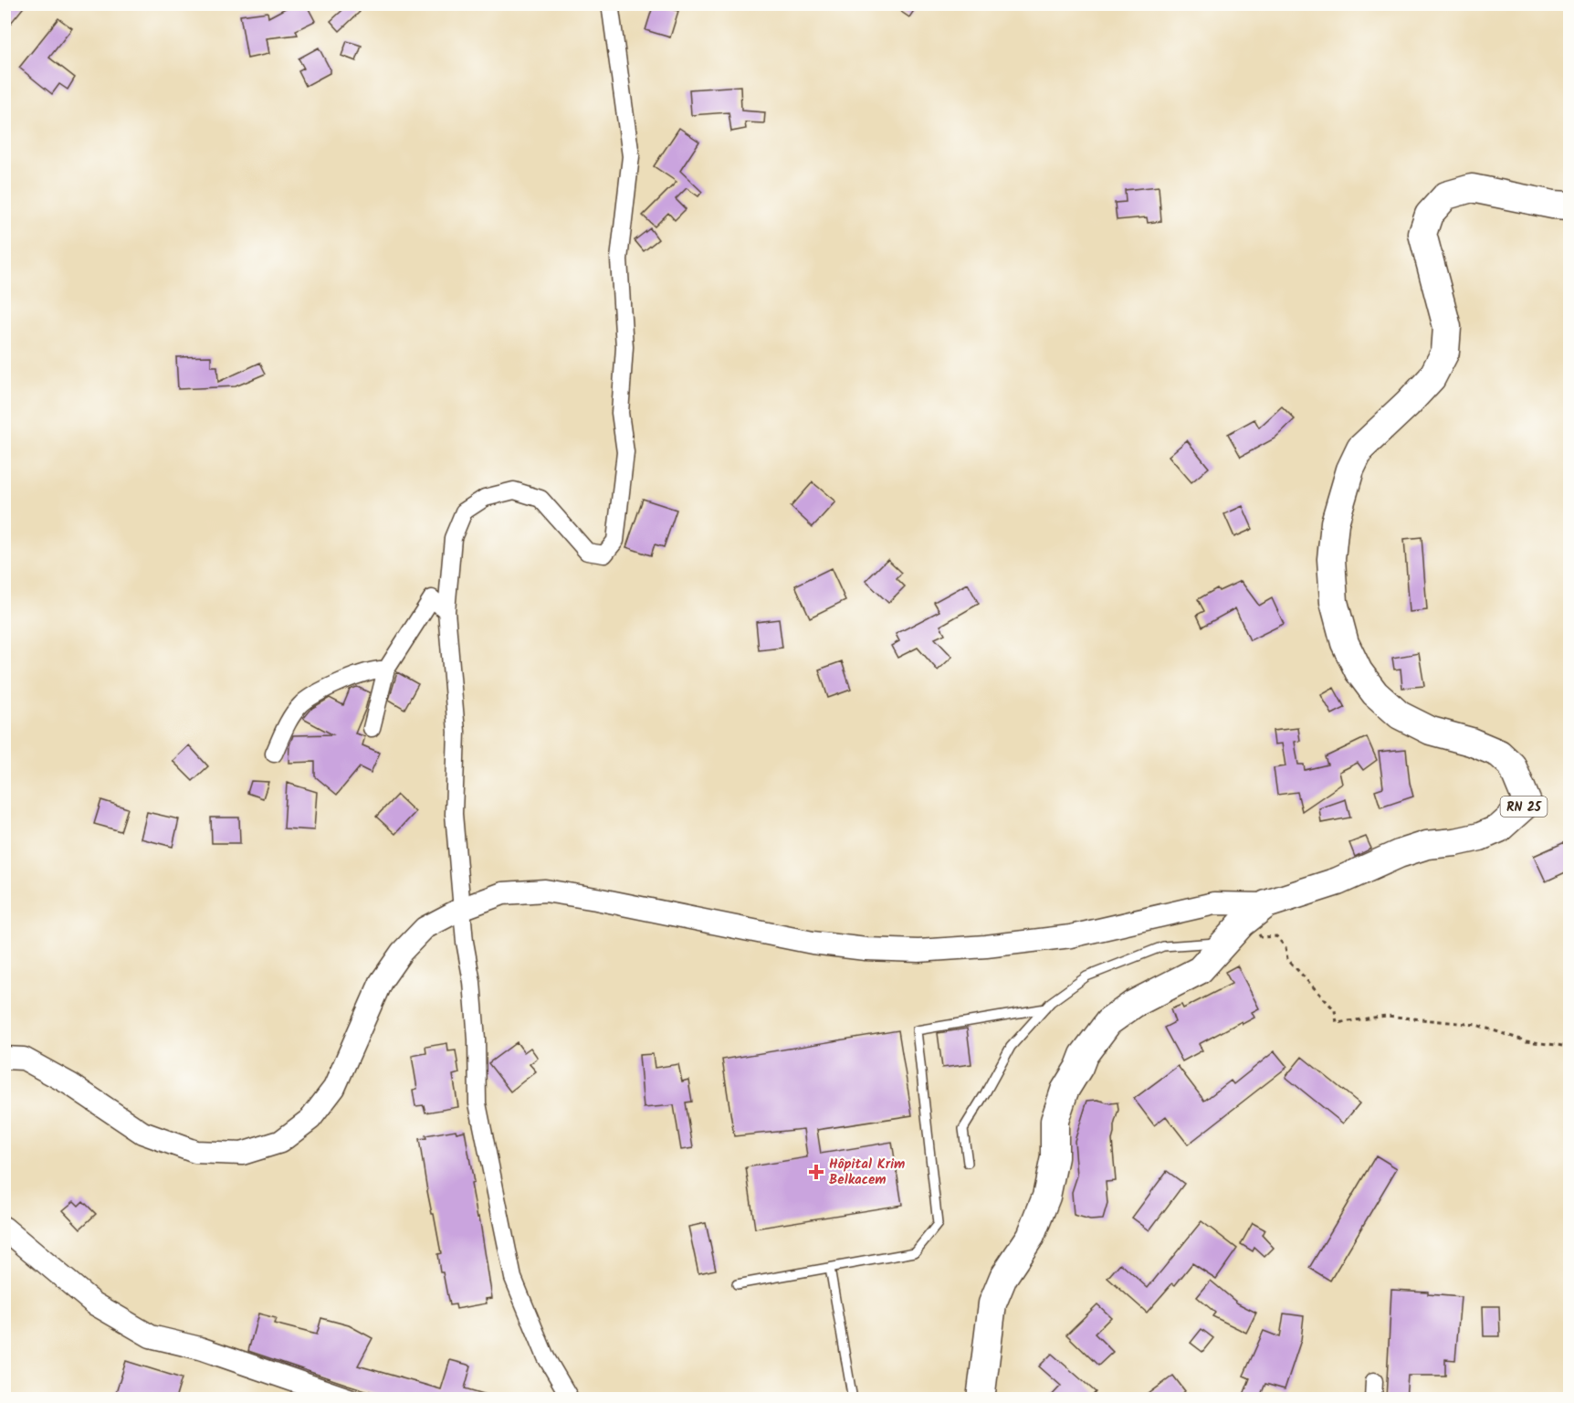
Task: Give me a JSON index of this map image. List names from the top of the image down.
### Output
{
  "streets": {
    "main road": ["RN 25"]
  },
  "places": {
    "health": ["Hôpital Krim Belkacem"]
  }
}
